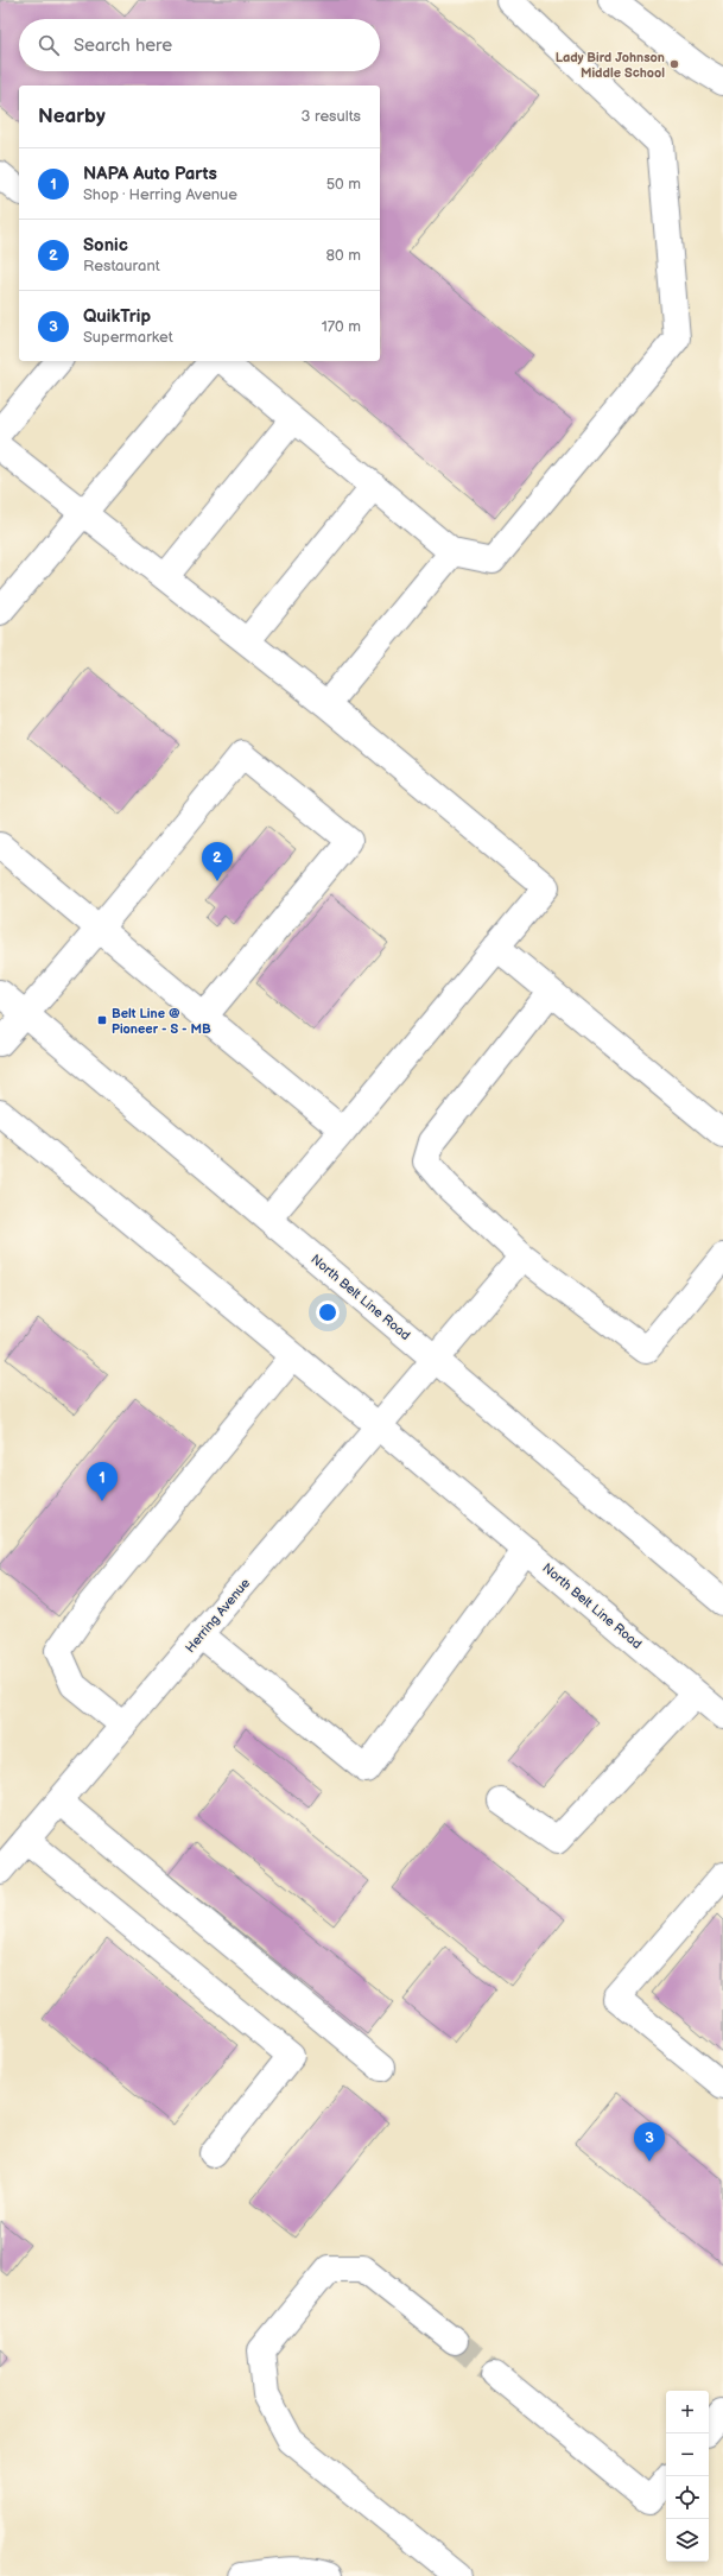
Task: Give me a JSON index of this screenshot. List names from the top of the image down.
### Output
{
  "streets": {
    "main road": ["North Belt Line Road", "Herring Avenue"]
  },
  "crossings": [
    ["North Belt Line Road", "Herring Avenue"]
  ],
  "places": {
    "other": ["Lady Bird Johnson Middle School"],
    "transit": ["Belt Line @ Pioneer - S - MB"]
  },
  "page": {
    "search": "Search here",
    "heading": ["Nearby", "3 results"],
    "list": [
      {
        "mark": "1",
        "name": "NAPA Auto Parts",
        "note": "Shop · Herring Avenue",
        "value": "50 m"
      },
      {
        "mark": "2",
        "name": "Sonic",
        "note": "Restaurant",
        "value": "80 m"
      },
      {
        "mark": "3",
        "name": "QuikTrip",
        "note": "Supermarket",
        "value": "170 m"
      }
    ],
    "pins": ["2", "1", "3"],
    "map_buttons": ["+", "−"]
  }
}
